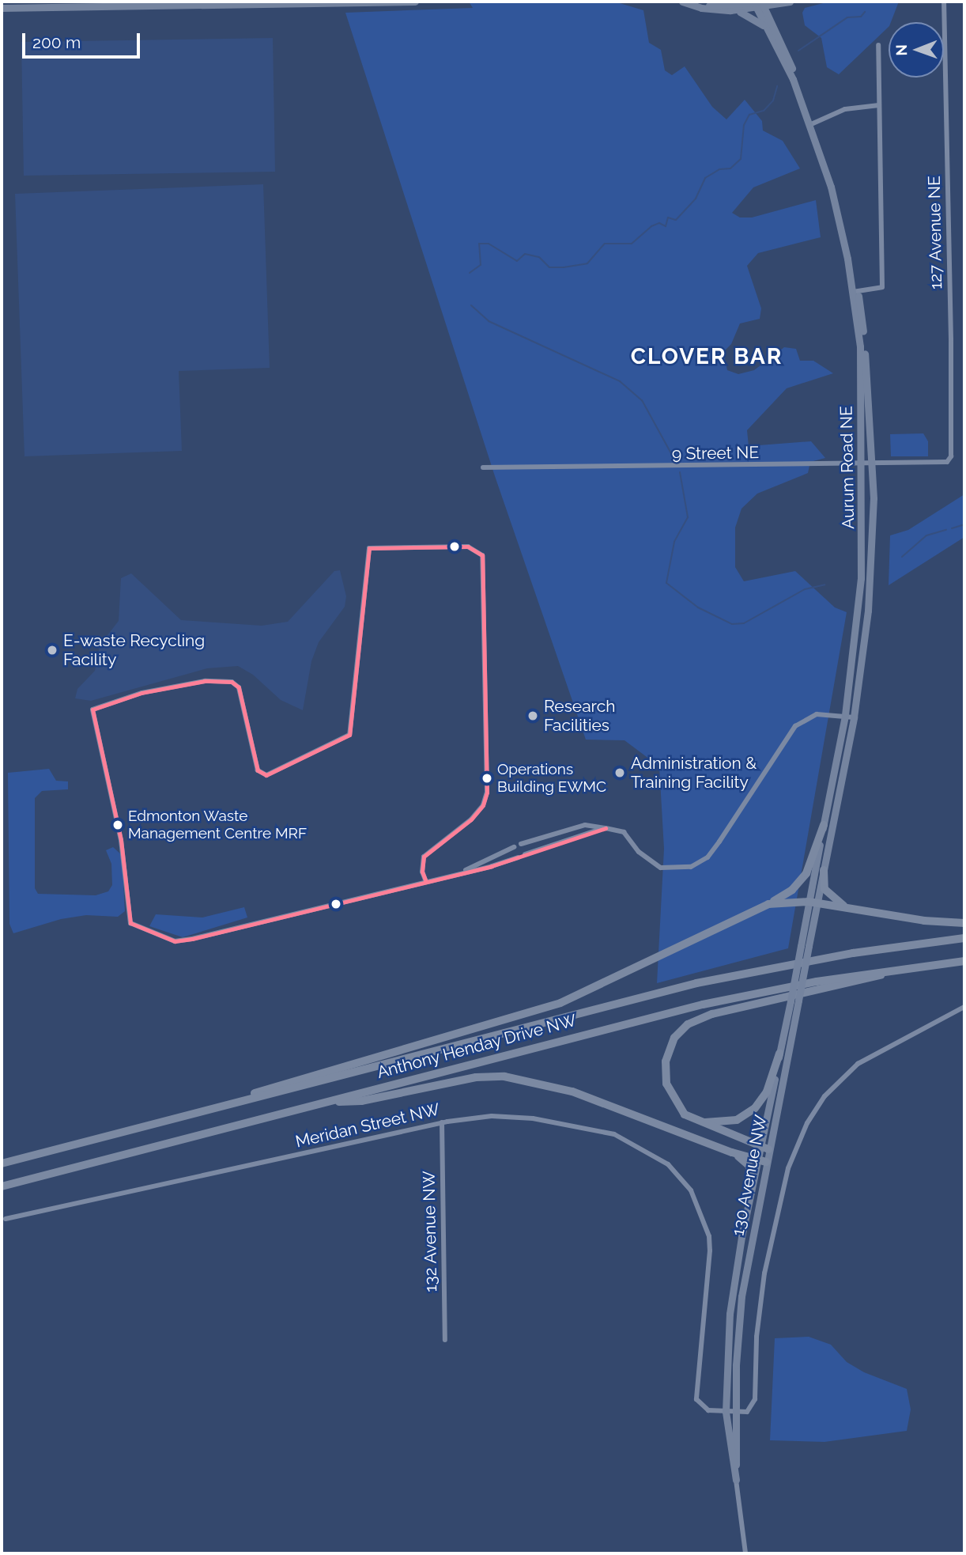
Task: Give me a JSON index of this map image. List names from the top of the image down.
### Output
{
  "streets": {
    "highway": ["Anthony Henday Drive NW"],
    "main road": ["Aurum Road NE", "130 Avenue NW"],
    "street": [
      "127 Avenue NE",
      "9 Street NE",
      "Meridan Street NW",
      "132 Avenue NW"
    ]
  },
  "crossings": [
    ["127 Avenue NE", "9 Street NE"],
    ["9 Street NE", "Aurum Road NE"],
    ["Aurum Road NE", "130 Avenue NW"],
    ["Meridan Street NW", "130 Avenue NW"],
    ["Meridan Street NW", "132 Avenue NW"]
  ],
  "districts": ["CLOVER BAR"],
  "places": [
    "E-waste Recycling Facility",
    "Research Facilities",
    "Administration & Training Facility",
    "Operations Building EWMC",
    "Edmonton Waste Management Centre MRF"
  ],
  "scale_bar": "200 m",
  "north": "left"
}
